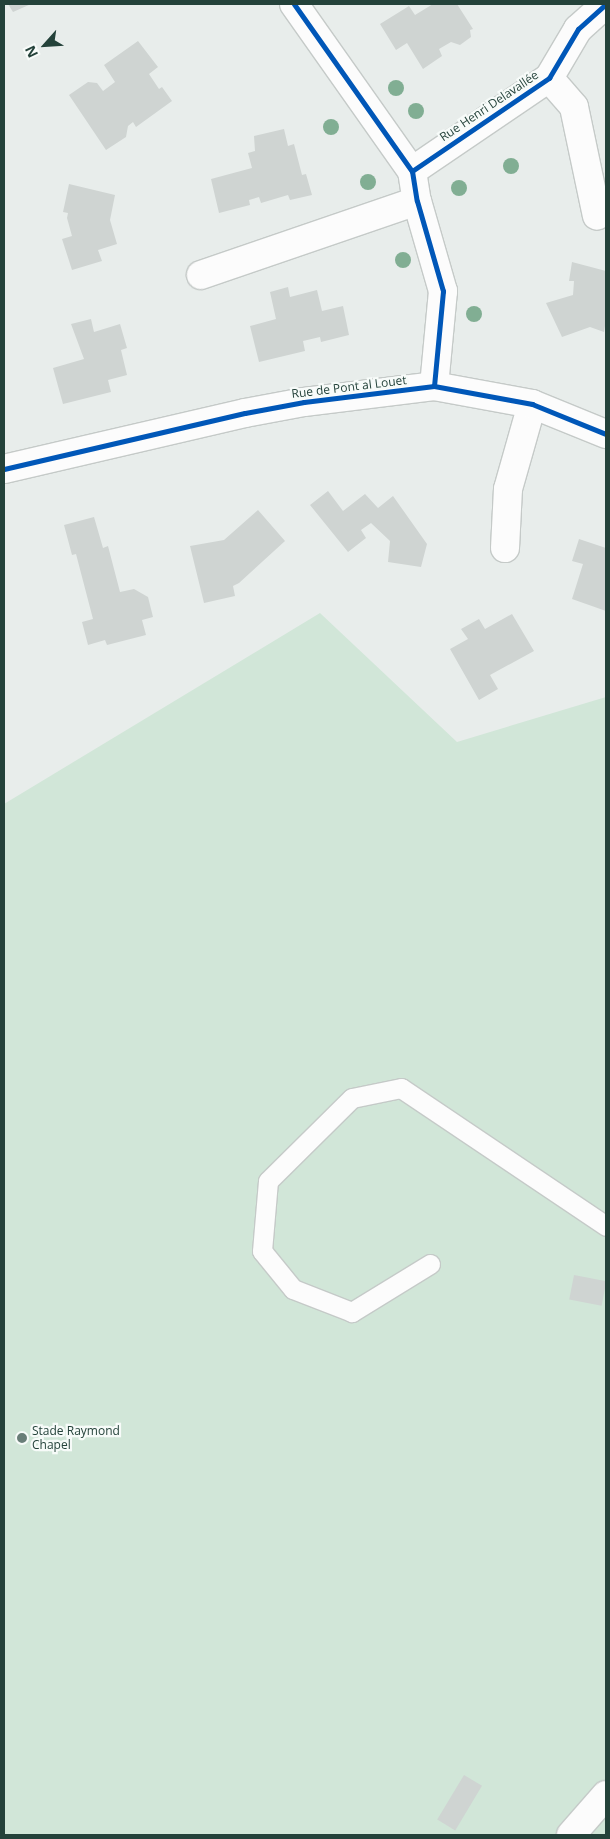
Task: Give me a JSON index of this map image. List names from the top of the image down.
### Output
{
  "streets": {
    "street": ["Rue Henri Delavallée", "Rue de Pont al Louet"]
  },
  "places": ["Stade Raymond Chapel"],
  "north": "bottom left"
}
